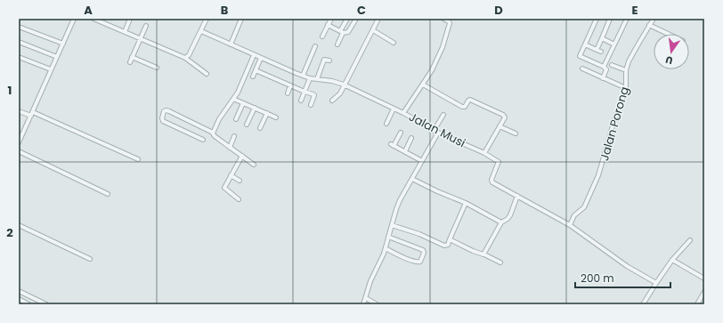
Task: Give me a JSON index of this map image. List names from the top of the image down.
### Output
{
  "streets": {
    "street": ["Jalan Porong", "Jalan Musi"]
  },
  "crossings": [
    ["Jalan Porong", "Jalan Musi"]
  ],
  "scale_bar": "200 m",
  "north": "bottom",
  "grid": {
    "columns": [
      "A",
      "B",
      "C",
      "D",
      "E"
    ],
    "rows": ["1", "2"]
  }
}
